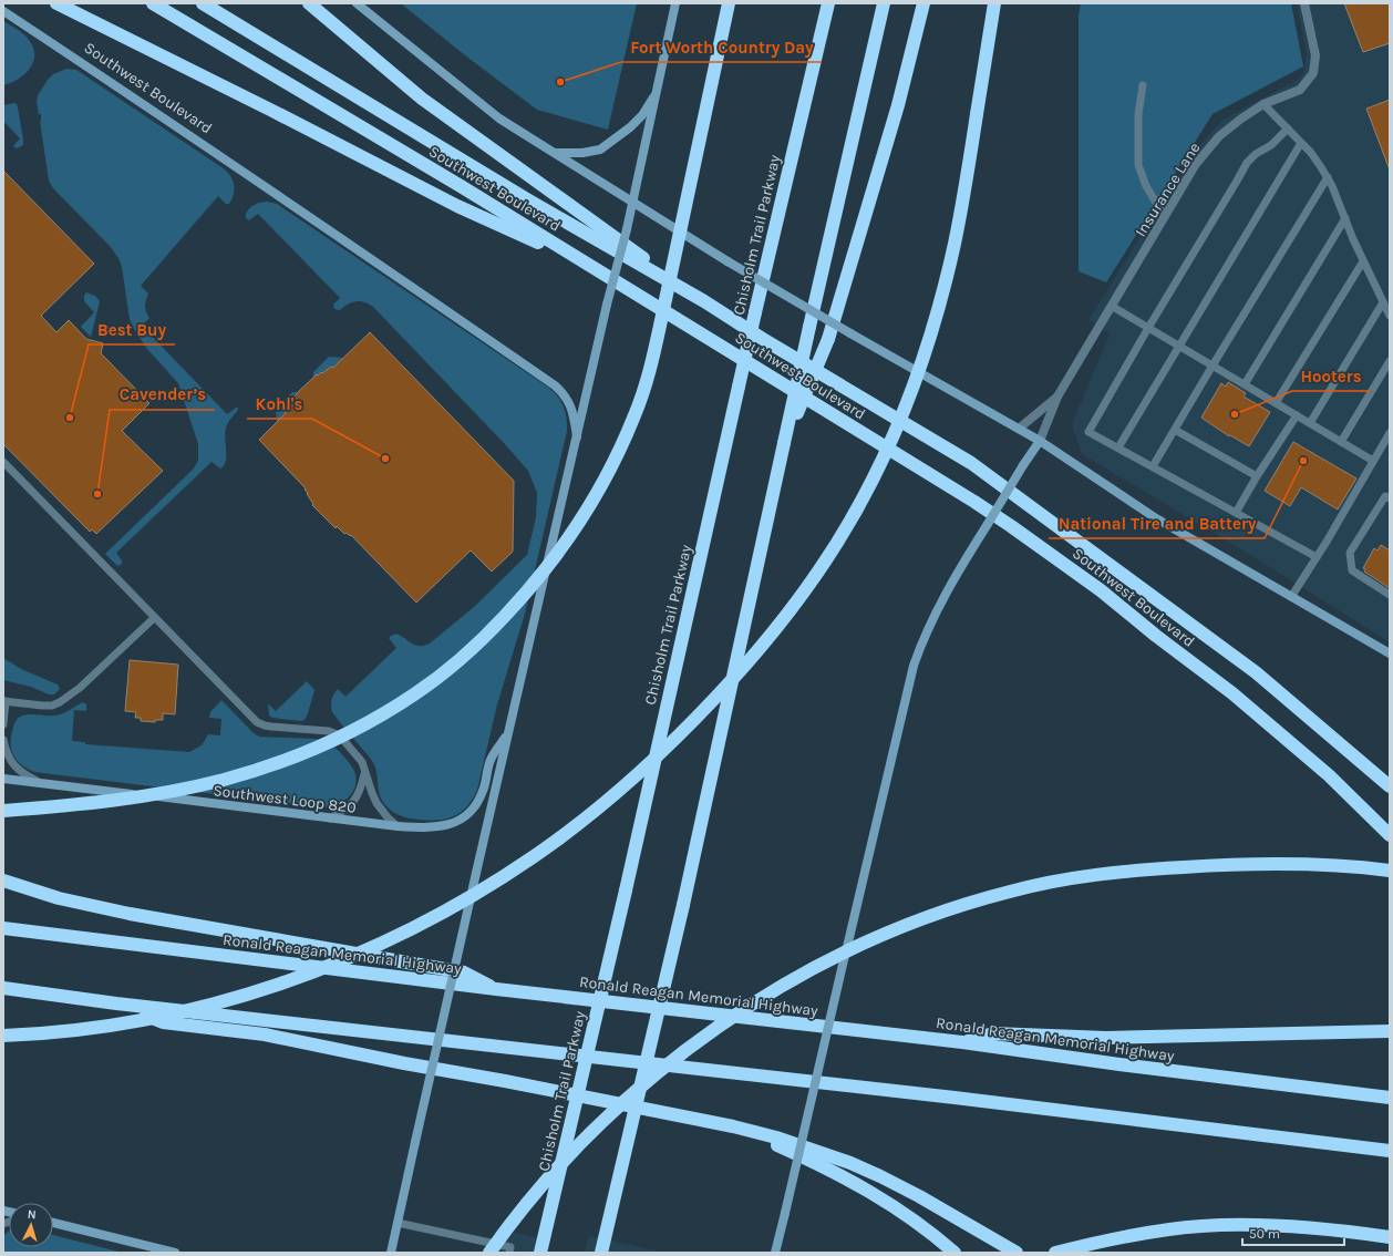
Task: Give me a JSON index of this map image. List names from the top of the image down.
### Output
{
  "streets": {
    "highway": ["Southwest Boulevard", "Chisholm Trail Parkway", "Ronald Reagan Memorial Highway"],
    "main road": ["Southwest Loop 820"],
    "street": ["Insurance Lane"]
  },
  "places": [
    "Fort Worth Country Day",
    "Hooters",
    "Best Buy",
    "Kohl's",
    "National Tire and Battery",
    "Cavender’s"
  ],
  "scale_bar": "50 m",
  "north": "top"
}
